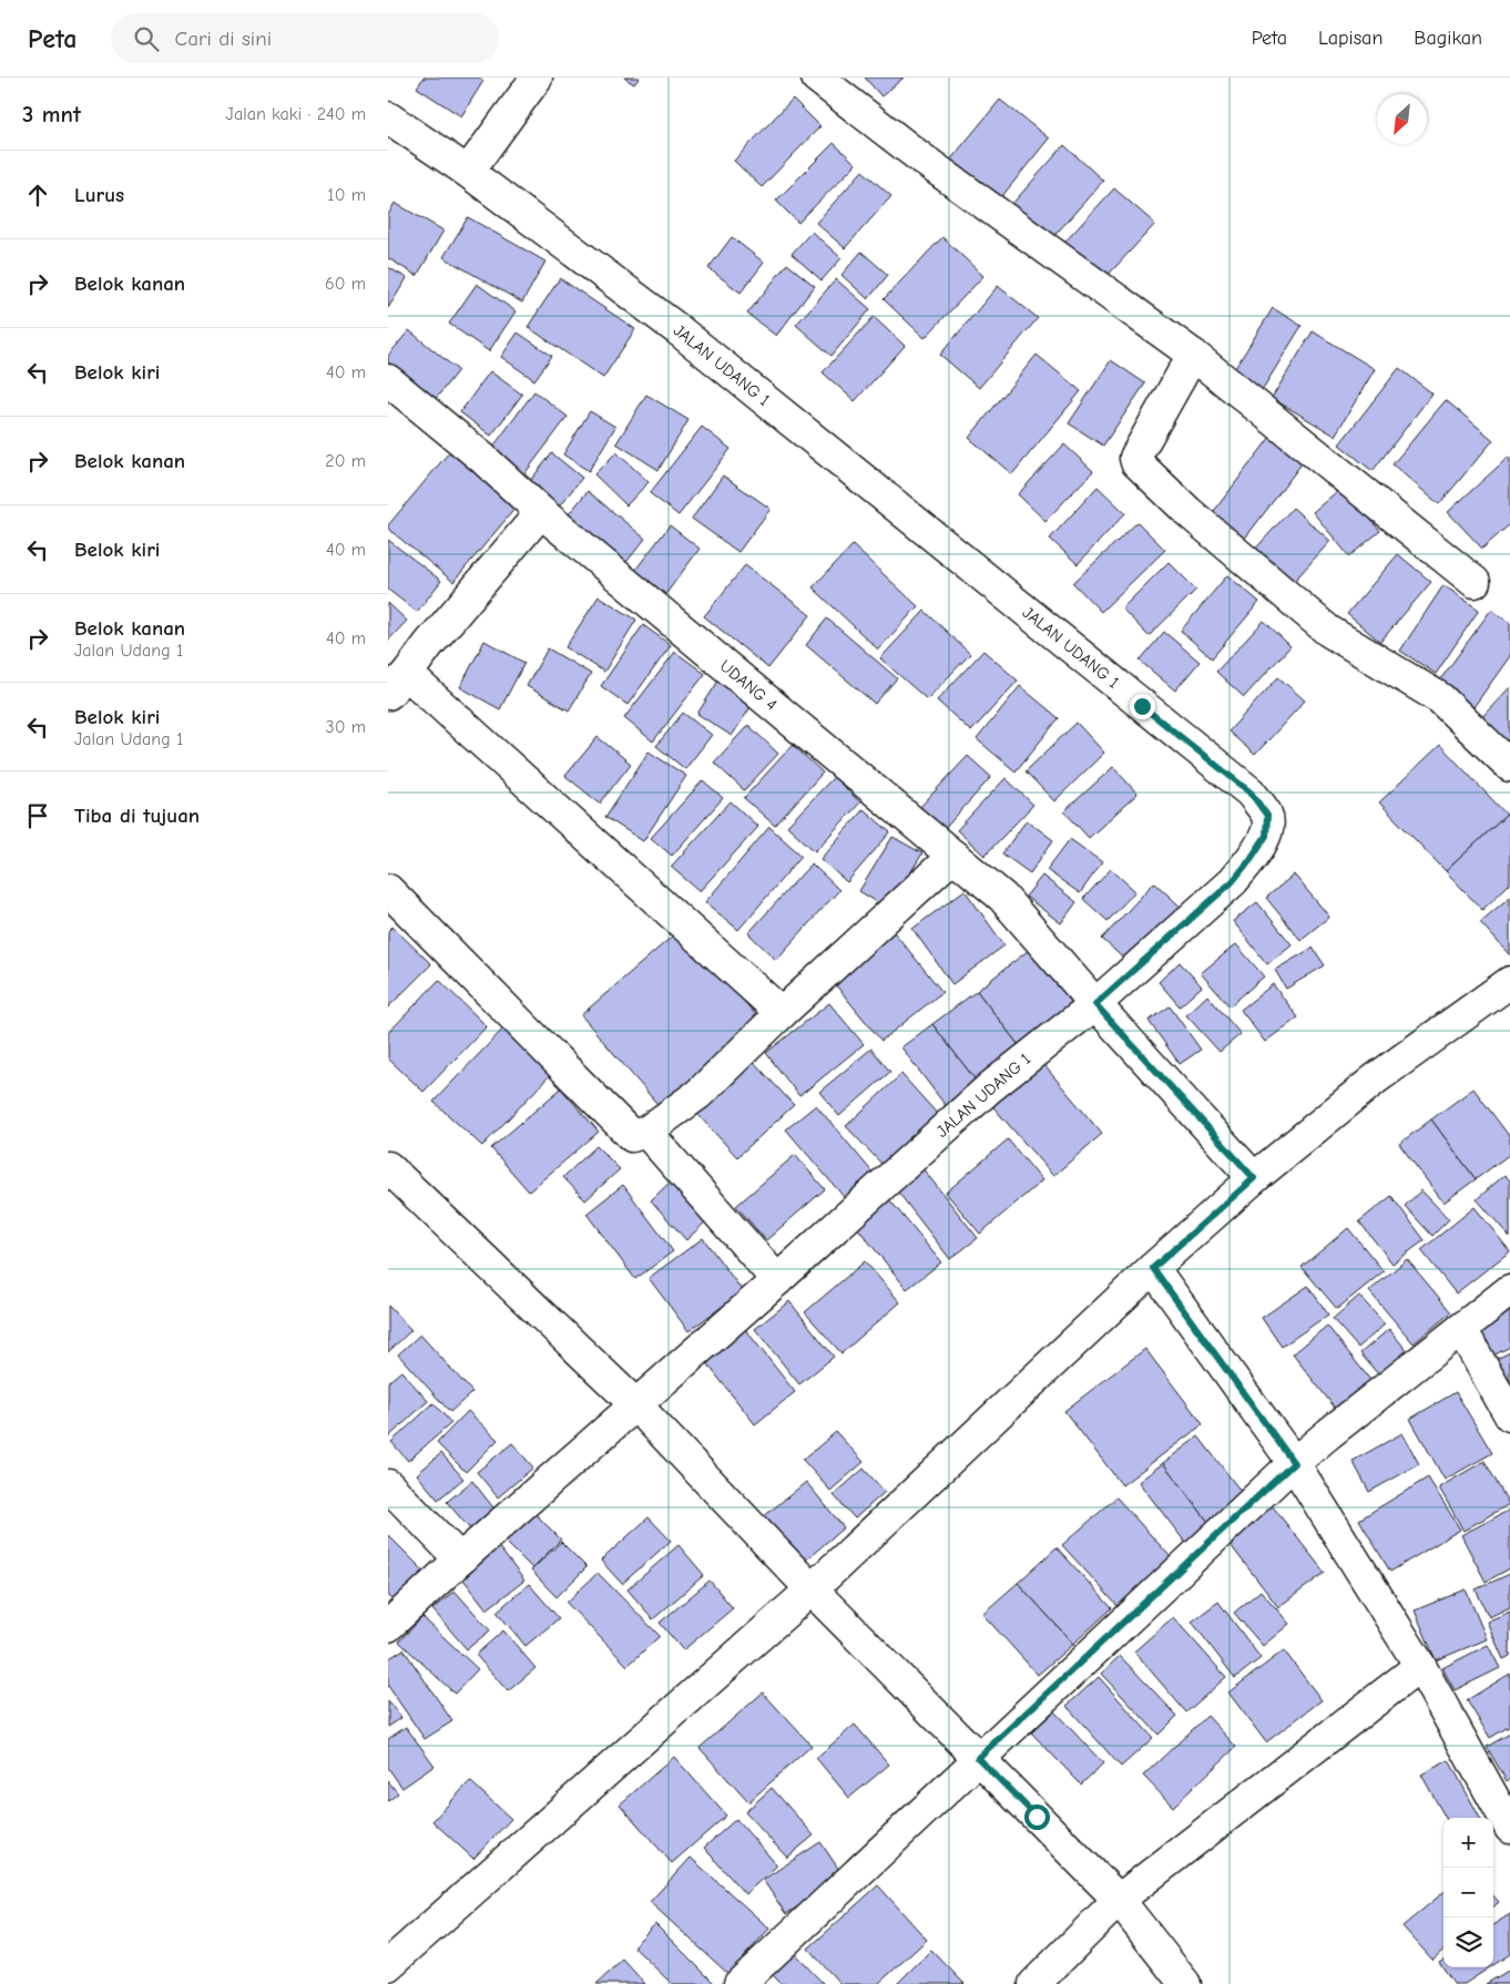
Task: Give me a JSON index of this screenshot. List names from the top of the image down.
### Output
{
  "streets": {
    "street": ["JALAN UDANG 1", "UDANG 4"]
  },
  "crossings": [
    ["JALAN UDANG 1", "UDANG 4"]
  ],
  "north": "bottom left",
  "page": {
    "header": "Peta",
    "search": "Cari di sini",
    "nav": ["Peta", "Lapisan", "Bagikan"],
    "heading": ["3 mnt", "Jalan kaki · 240 m"],
    "list": [
      ["Lurus", "10 m"],
      ["Belok kanan", "60 m"],
      ["Belok kiri", "40 m"],
      ["Belok kanan", "20 m"],
      ["Belok kiri", "40 m"],
      ["Belok kanan", "Jalan Udang 1", "40 m"],
      ["Belok kiri", "Jalan Udang 1", "30 m"],
      "Tiba di tujuan"
    ],
    "map_buttons": ["+", "−"]
  }
}
